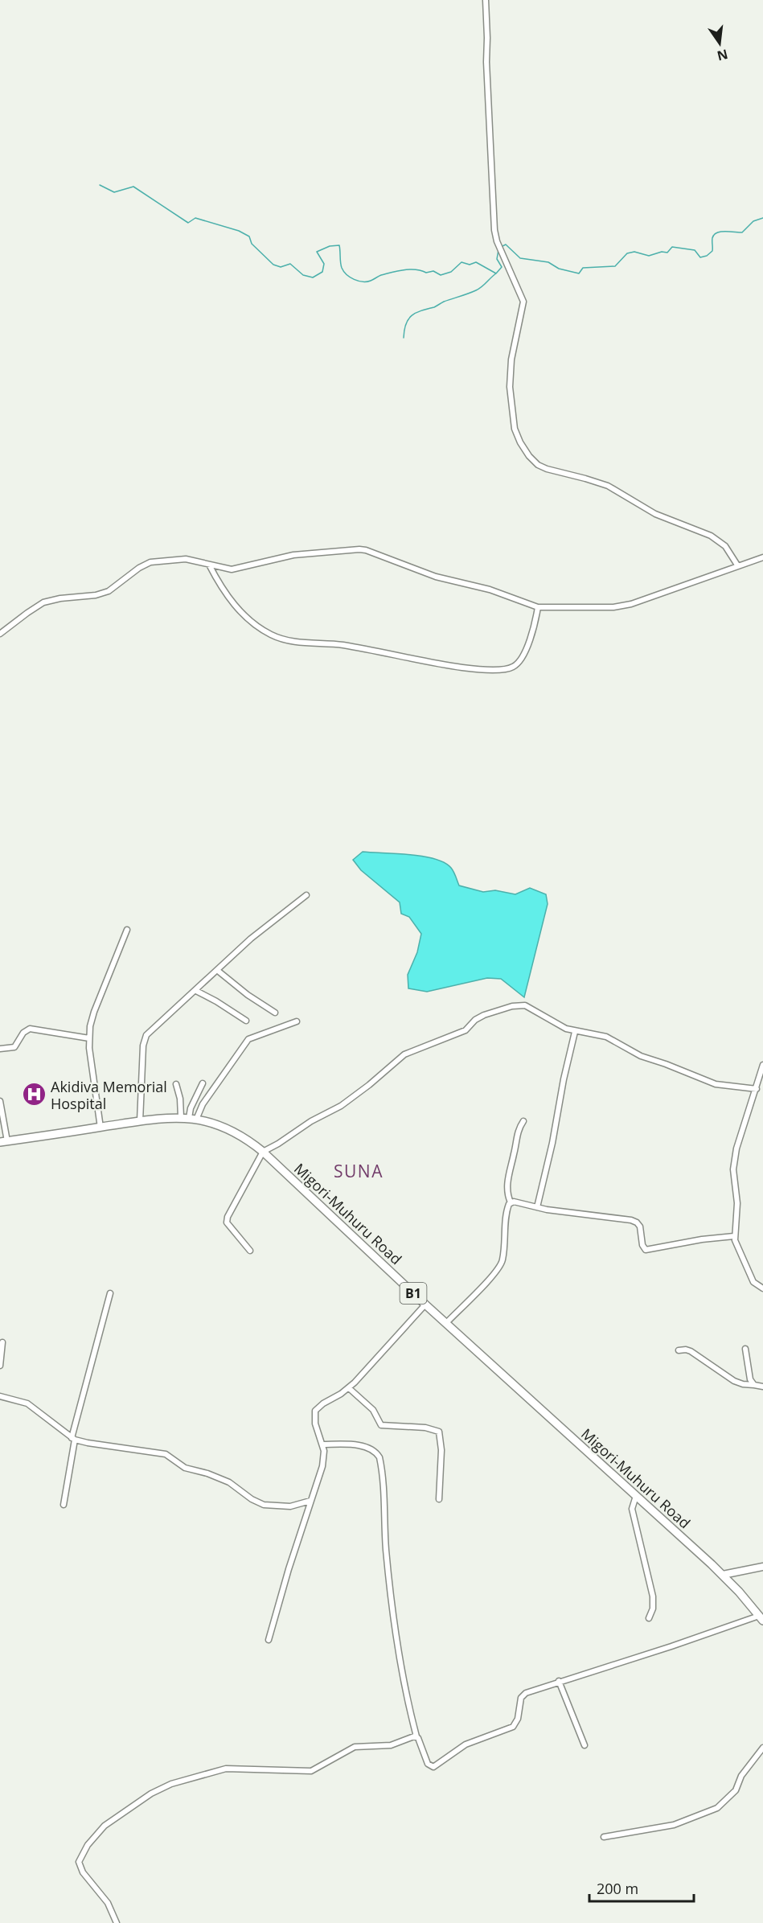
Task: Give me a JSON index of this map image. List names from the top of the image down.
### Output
{
  "streets": {
    "highway": ["Migori-Muhuru Road", "B1"]
  },
  "districts": ["SUNA"],
  "places": {
    "hospital": ["Akidiva Memorial Hospital"]
  },
  "scale_bar": "200 m",
  "north": "bottom"
}
